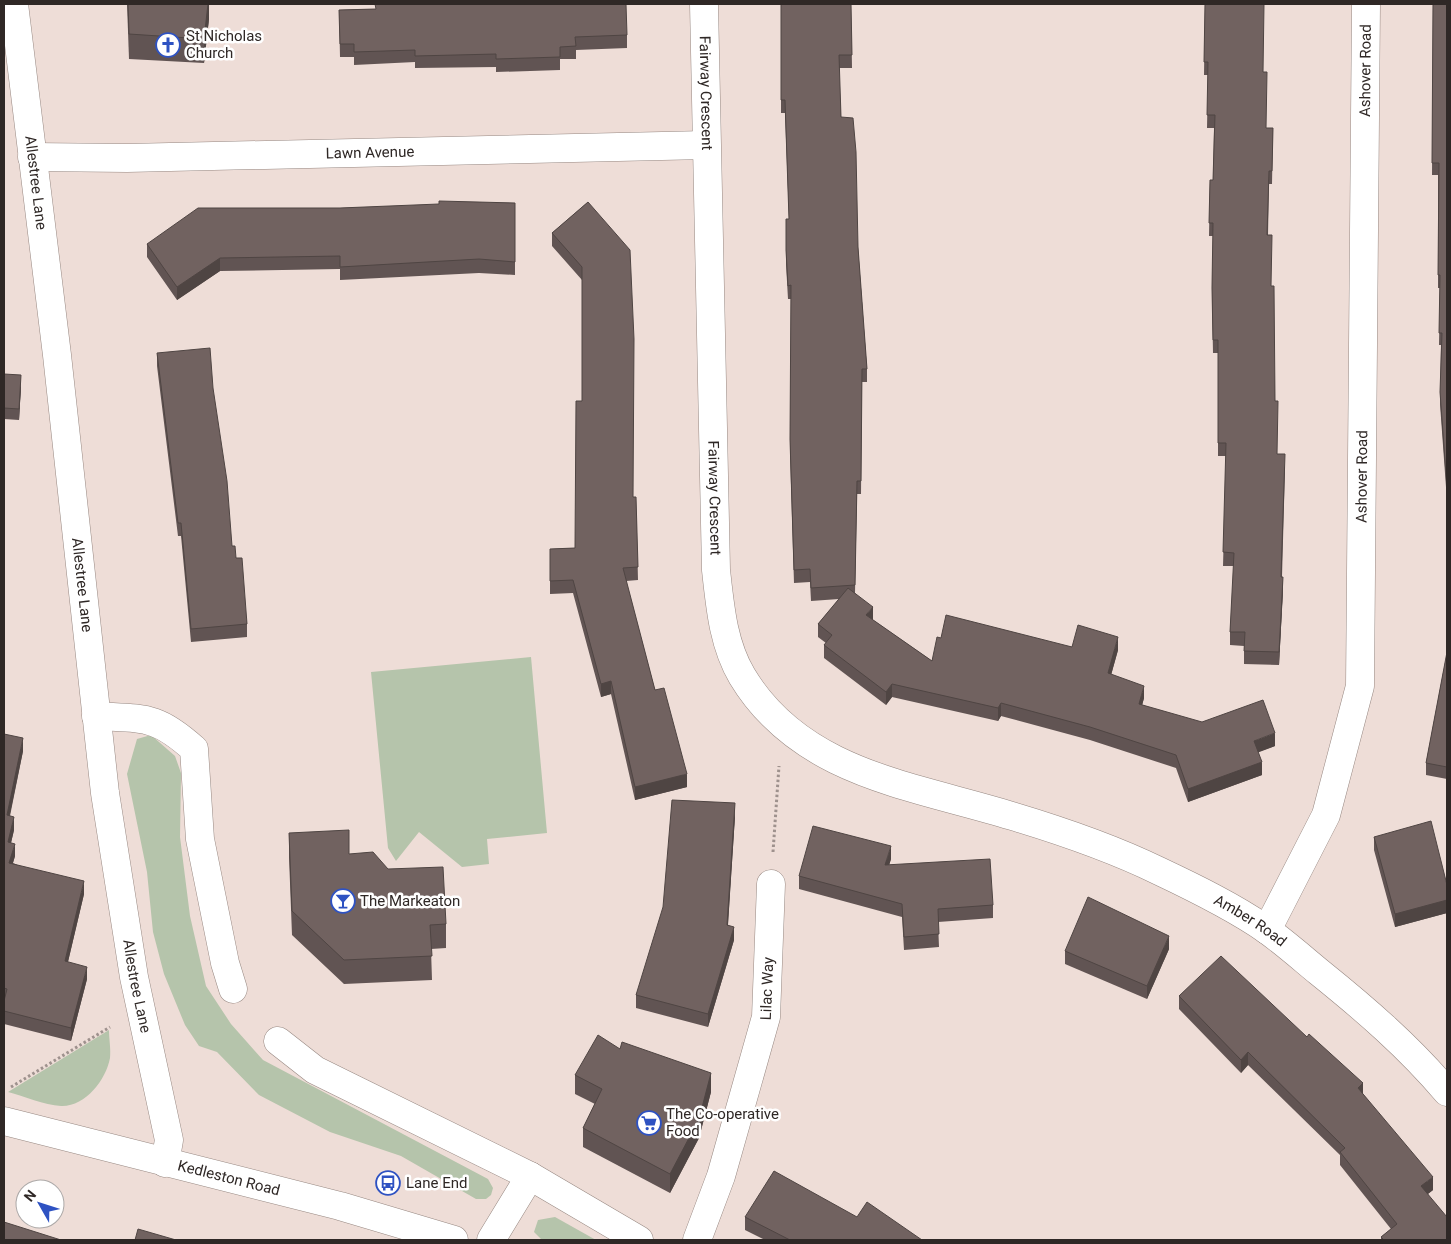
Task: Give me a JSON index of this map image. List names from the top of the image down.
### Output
{
  "streets": {
    "street": [
      "Ashover Road",
      "Fairway Crescent",
      "Lawn Avenue",
      "Allestree Lane",
      "Amber Road",
      "Lilac Way",
      "Kedleston Road"
    ]
  },
  "crossings": [
    ["Ashover Road", "Amber Road"],
    ["Fairway Crescent", "Lawn Avenue"],
    ["Fairway Crescent", "Amber Road"],
    ["Lawn Avenue", "Allestree Lane"],
    ["Allestree Lane", "Kedleston Road"]
  ],
  "places": {
    "church": ["St Nicholas Church"],
    "bar": ["The Markeaton"],
    "supermarket": ["The Co-operative Food"],
    "bus stop": ["Lane End"]
  },
  "north": "top left"
}
